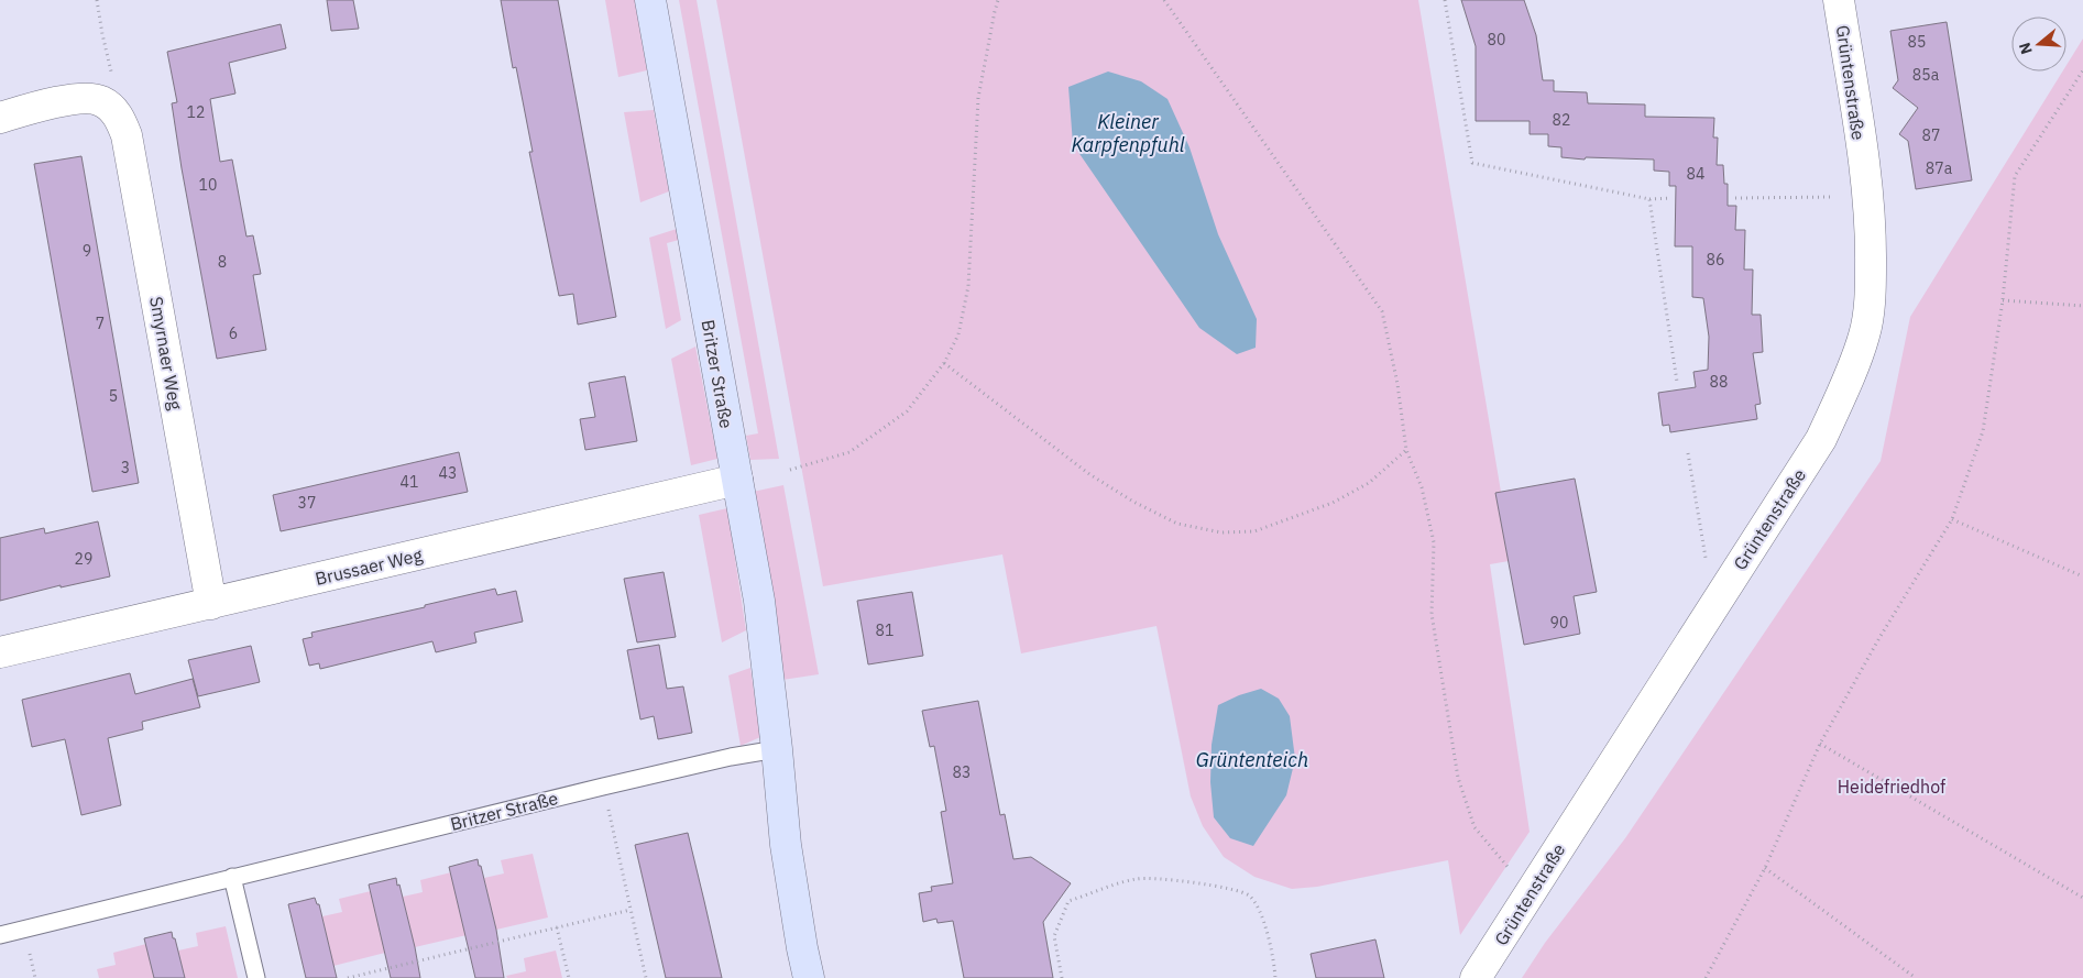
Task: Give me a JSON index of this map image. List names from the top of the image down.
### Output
{
  "streets": {
    "main road": ["Britzer Straße"],
    "street": ["Grüntenstraße", "Smyrnaer Weg", "Brussaer Weg"]
  },
  "crossings": [
    ["Smyrnaer Weg", "Brussaer Weg"],
    ["Britzer Straße", "Brussaer Weg"]
  ],
  "water": ["Kleiner Karpfenpfuhl", "Grüntenteich"],
  "parks": ["Heidefriedhof"],
  "house_numbers": [
    "80",
    "85",
    "85a",
    "12",
    "82",
    "87",
    "87a",
    "84",
    "10",
    "9",
    "86",
    "8",
    "7",
    "6",
    "88",
    "5",
    "3",
    "43",
    "41",
    "37",
    "29",
    "90",
    "81",
    "83"
  ],
  "north": "left"
}
